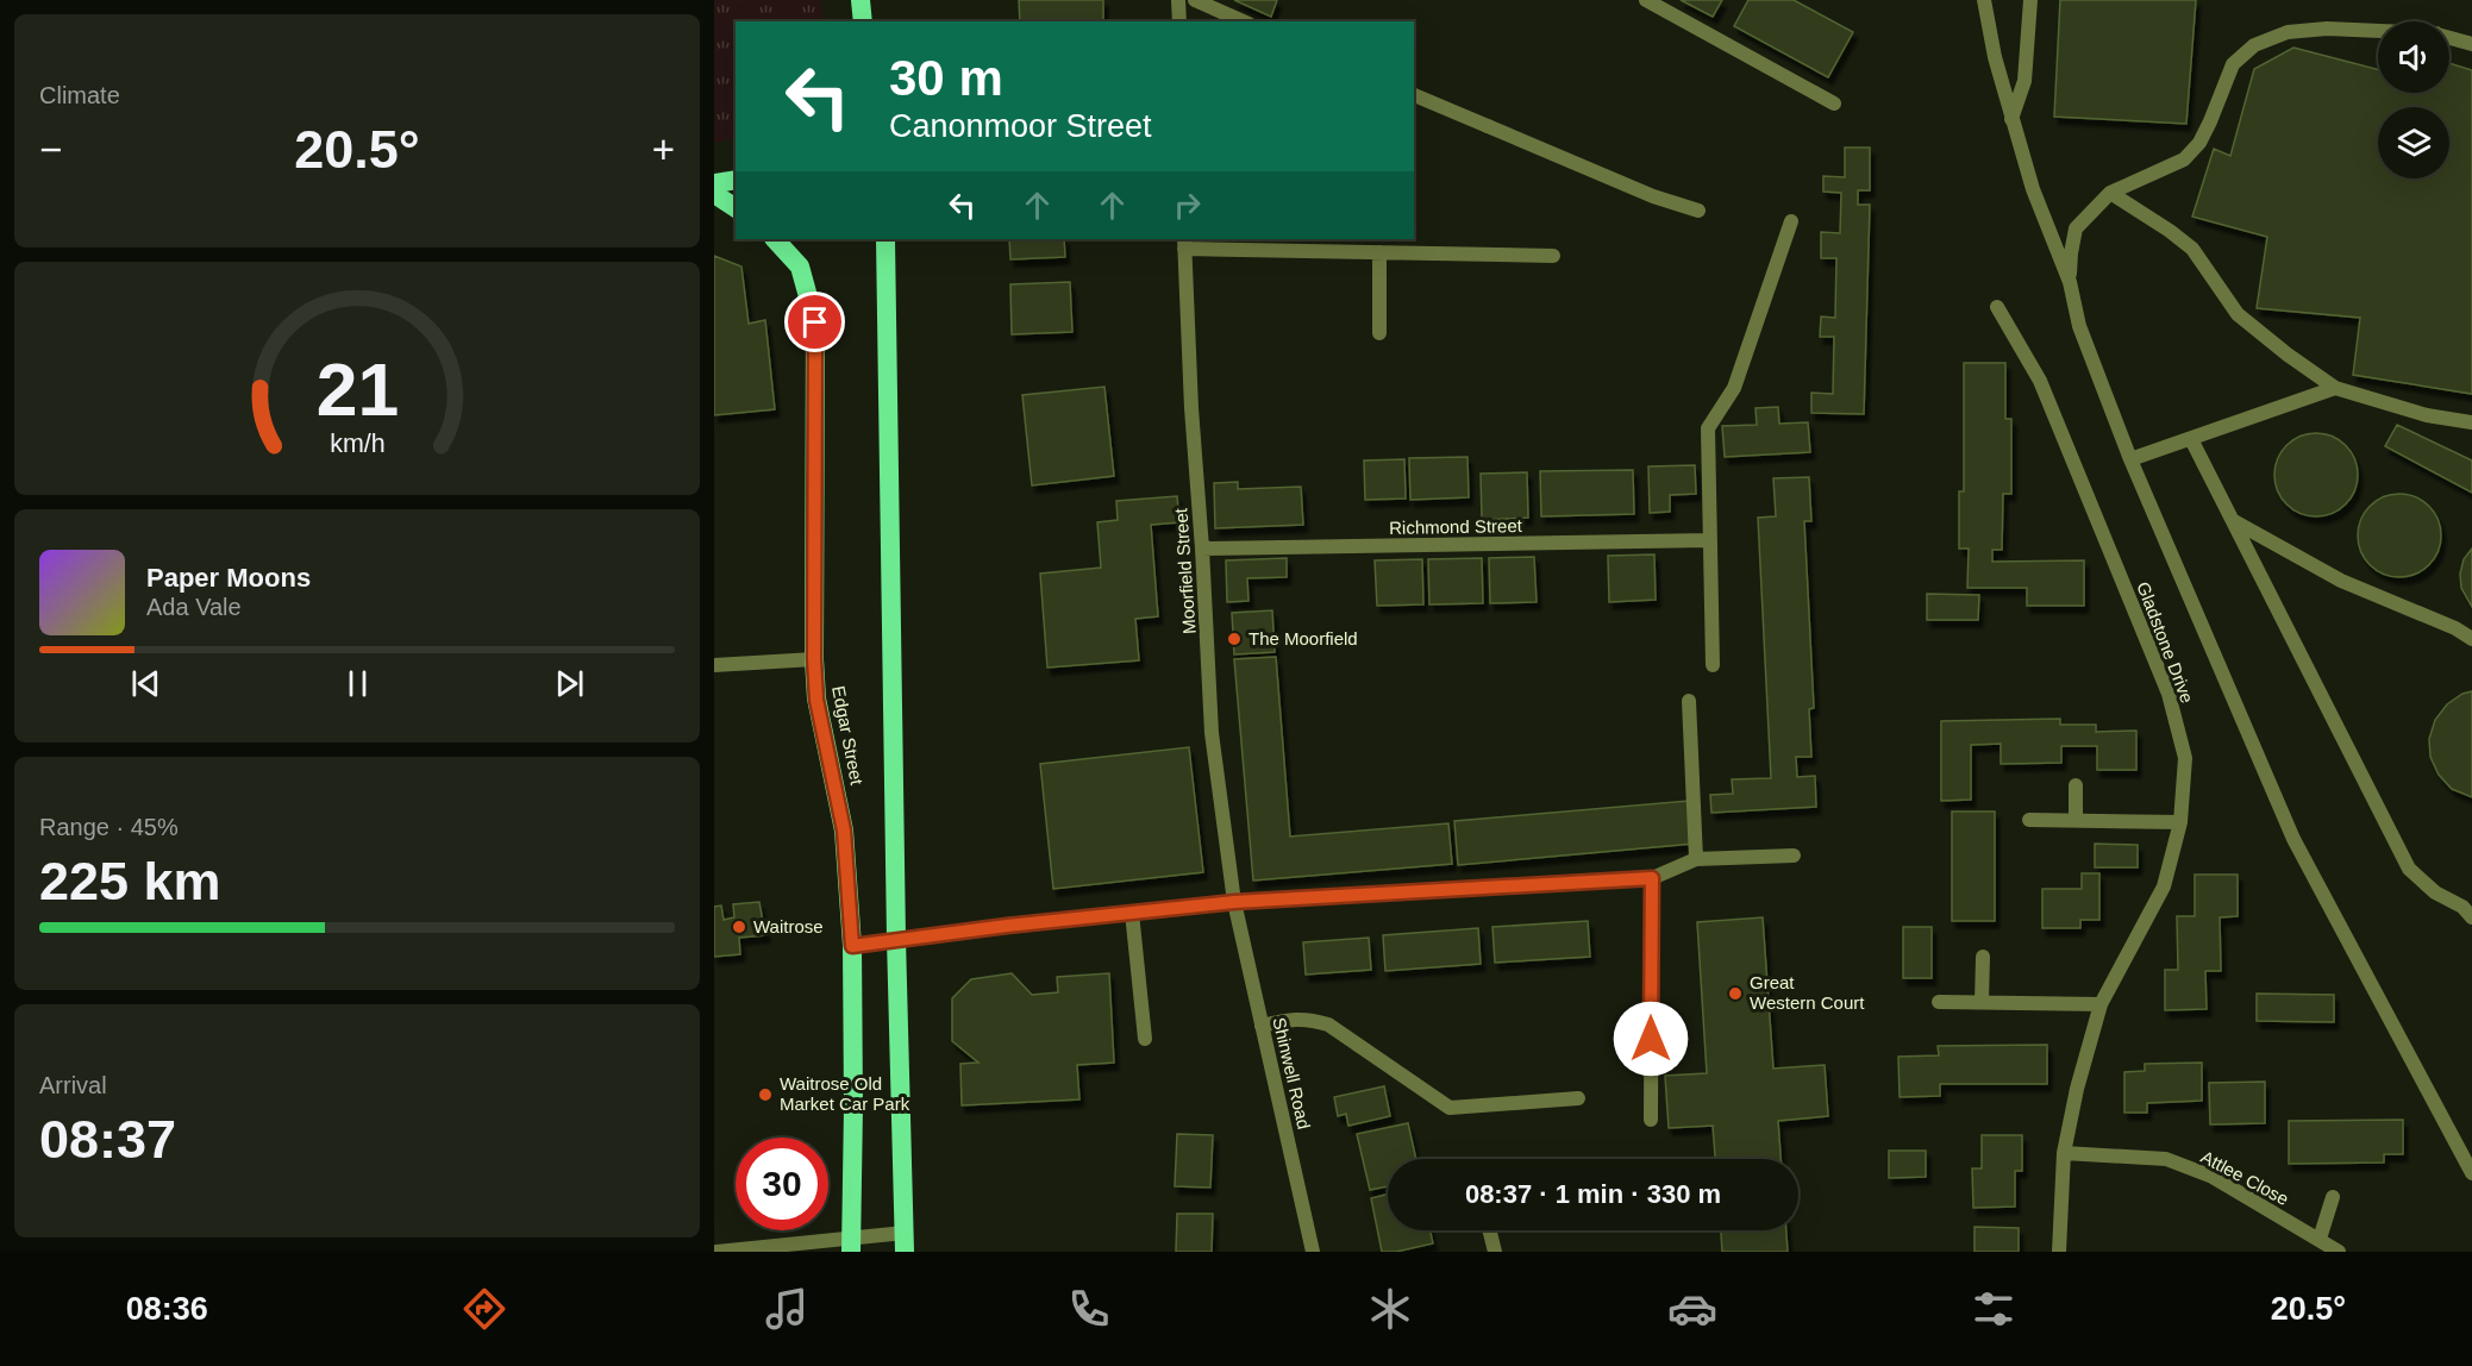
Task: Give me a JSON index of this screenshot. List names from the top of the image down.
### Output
{
  "streets": {
    "highway": ["Edgar Street"],
    "street": [
      "Richmond Street",
      "Moorfield Street",
      "Gladstone Drive",
      "Shinwell Road",
      "Attlee Close"
    ]
  },
  "crossings": [
    ["Richmond Street", "Moorfield Street"],
    ["Moorfield Street", "Shinwell Road"],
    ["Gladstone Drive", "Attlee Close"]
  ],
  "places": [
    "The Moorfield",
    "Waitrose",
    "Great Western Court",
    "Waitrose Old Market Car Park"
  ],
  "page": {
    "tile": [
      "Climate",
      ["Range · 45%", "225 km"],
      ["Arrival", "08:37"]
    ],
    "turn": ["30 m", "Canonmoor Street"],
    "heat": ["−", "20.5°", "+"],
    "song": ["Paper Moons", "Ada Vale"],
    "limit": "30",
    "trip": "08:37 · 1 min · 330 m",
    "tabs": ["08:36", "20.5°"],
    "gauge": ["21", "km/h"]
  }
}
